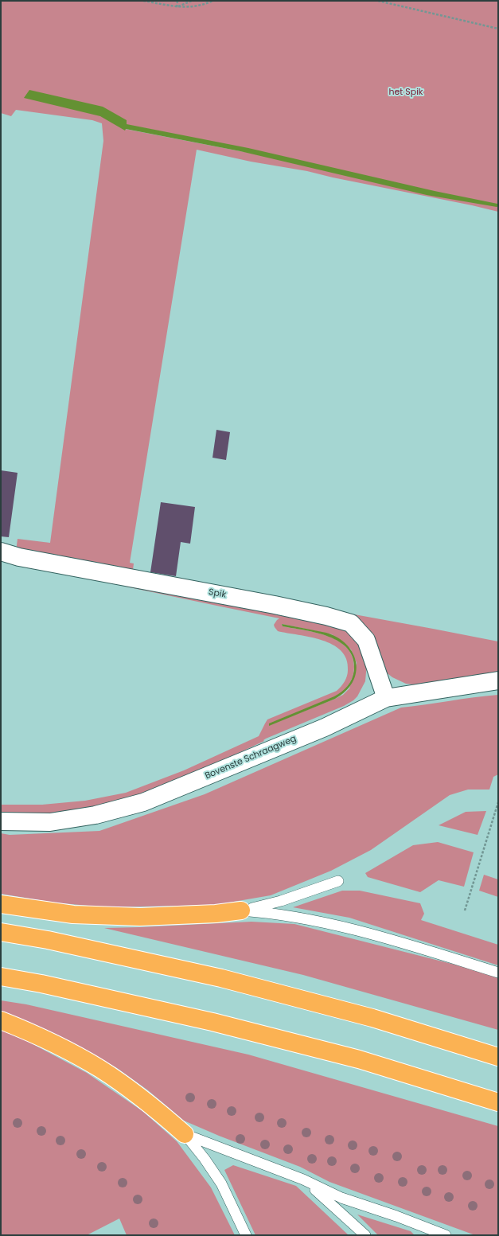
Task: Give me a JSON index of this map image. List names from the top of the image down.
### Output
{
  "streets": {
    "street": ["Spik", "Bovenste Schraagweg"]
  },
  "crossings": [
    ["Spik", "Bovenste Schraagweg"]
  ],
  "parks": ["het Spik"]
}
